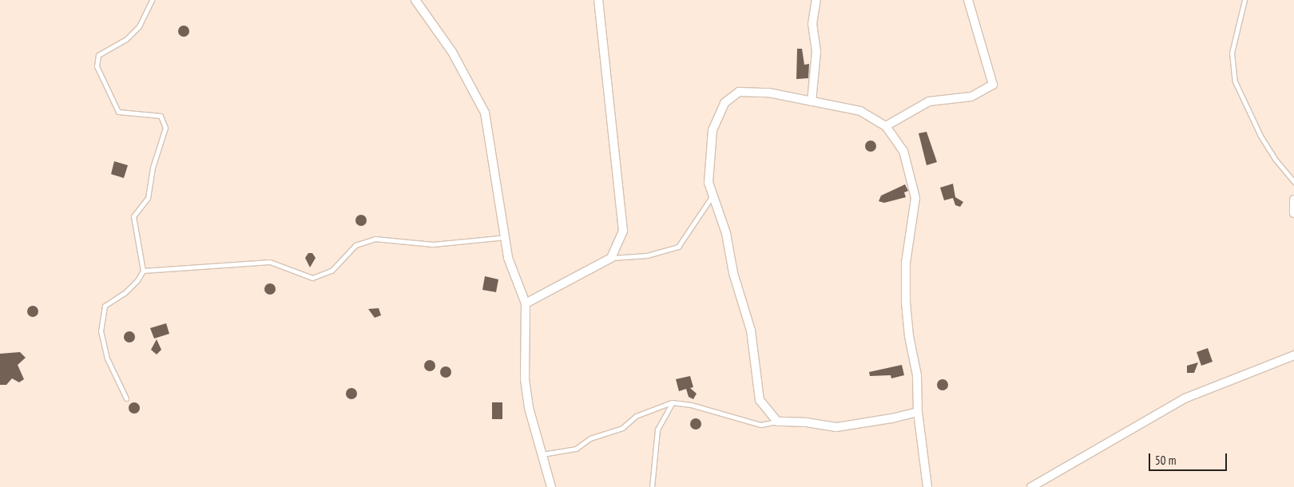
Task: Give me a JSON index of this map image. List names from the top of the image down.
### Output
{
  "scale_bar": "50 m"
}
